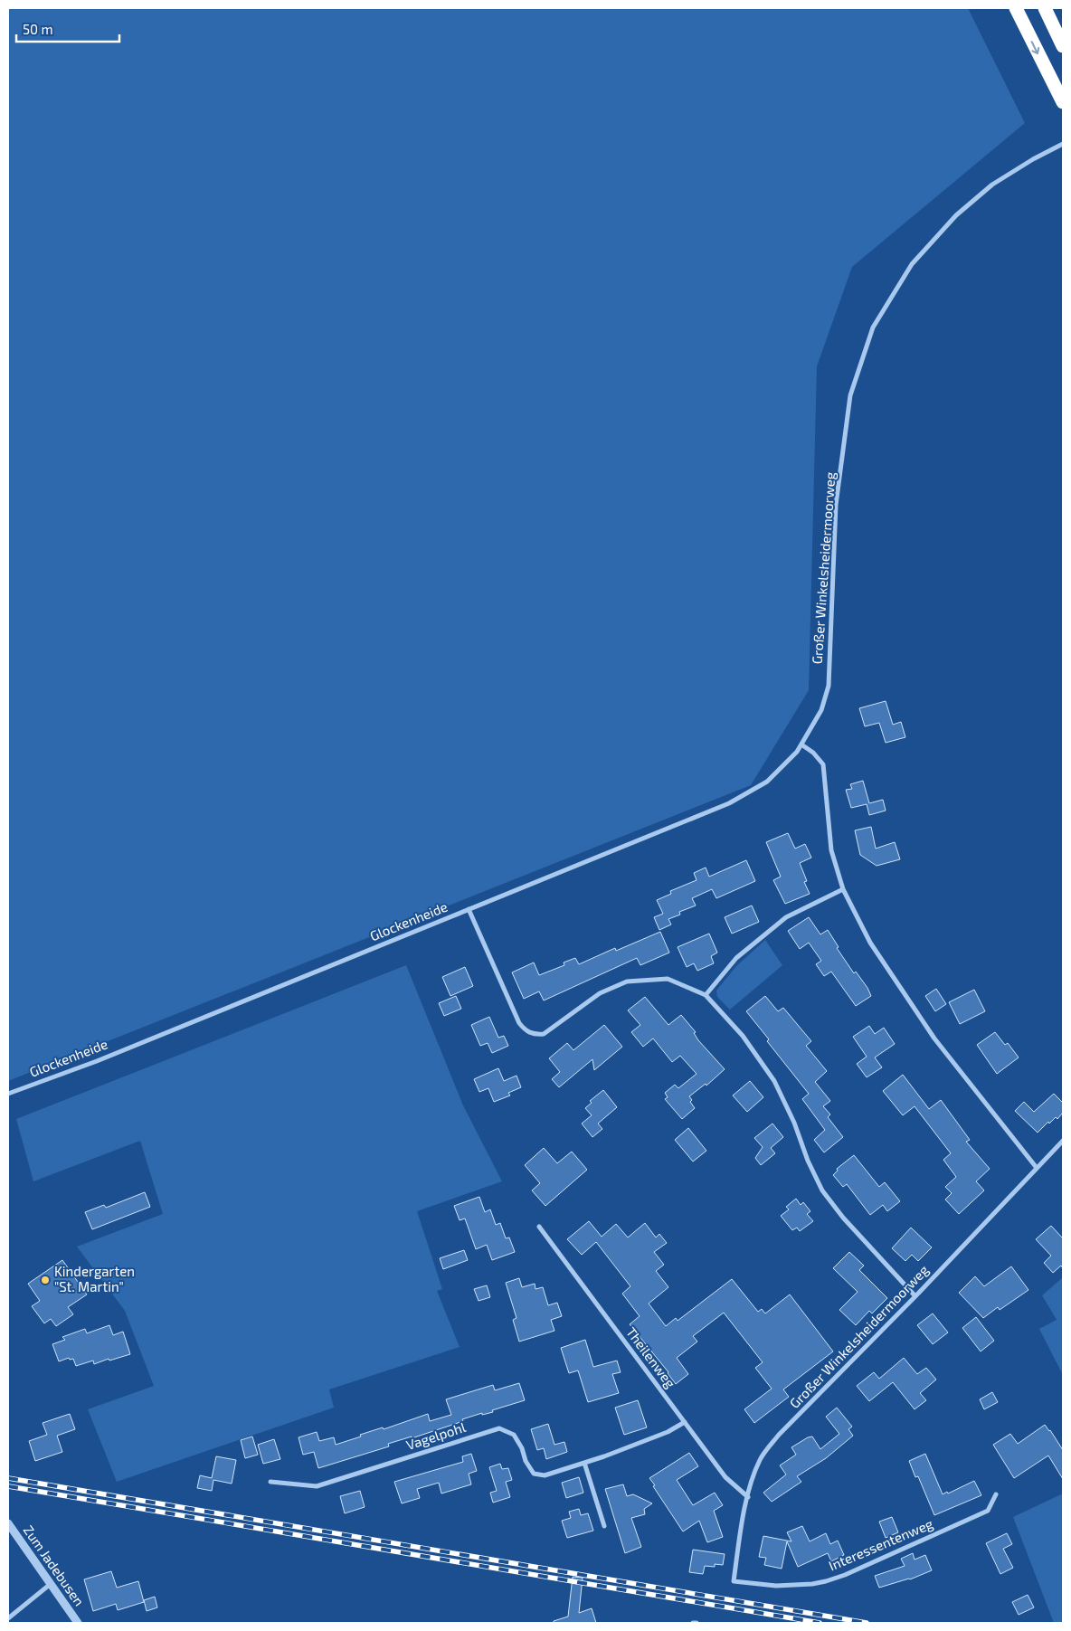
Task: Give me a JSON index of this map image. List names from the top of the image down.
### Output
{
  "streets": {
    "street": [
      "Großer Winkelsheidermoorweg",
      "Glockenheide",
      "Theilenweg",
      "Vagelpohl",
      "Interessentenweg",
      "Zum Jadebusen"
    ]
  },
  "crossings": [
    ["Großer Winkelsheidermoorweg", "Glockenheide"],
    ["Großer Winkelsheidermoorweg", "Theilenweg"],
    ["Großer Winkelsheidermoorweg", "Interessentenweg"],
    ["Theilenweg", "Vagelpohl"]
  ],
  "places": ["Kindergarten \"St. Martin\""],
  "scale_bar": "50 m"
}
